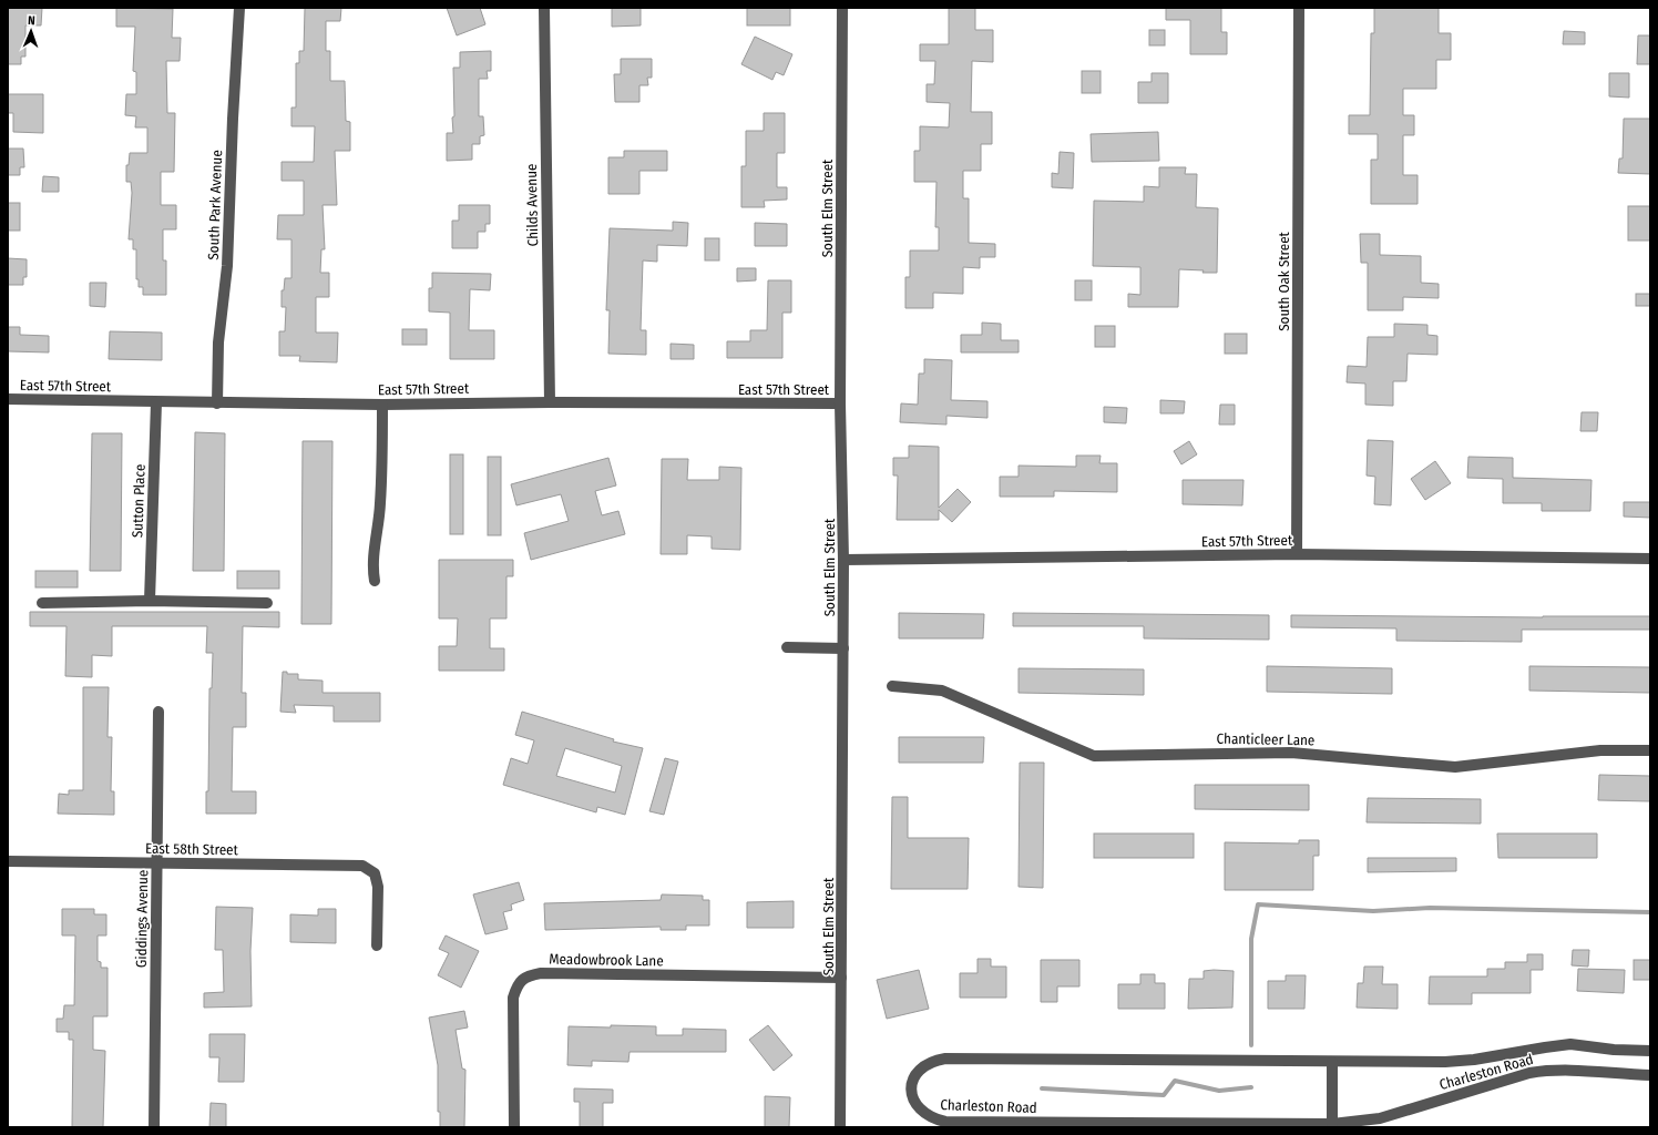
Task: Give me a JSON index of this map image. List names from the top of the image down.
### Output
{
  "streets": {
    "street": [
      "South Park Avenue",
      "Childs Avenue",
      "South Elm Street",
      "South Oak Street",
      "East 57th Street",
      "Sutton Place",
      "Chanticleer Lane",
      "East 58th Street",
      "Giddings Avenue",
      "Meadowbrook Lane",
      "Charleston Road"
    ]
  },
  "crossings": [
    ["South Park Avenue", "East 57th Street"],
    ["Childs Avenue", "East 57th Street"],
    ["South Elm Street", "East 57th Street"],
    ["South Elm Street", "Meadowbrook Lane"],
    ["South Oak Street", "East 57th Street"],
    ["East 57th Street", "Sutton Place"],
    ["East 58th Street", "Giddings Avenue"]
  ],
  "north": "top"
}
